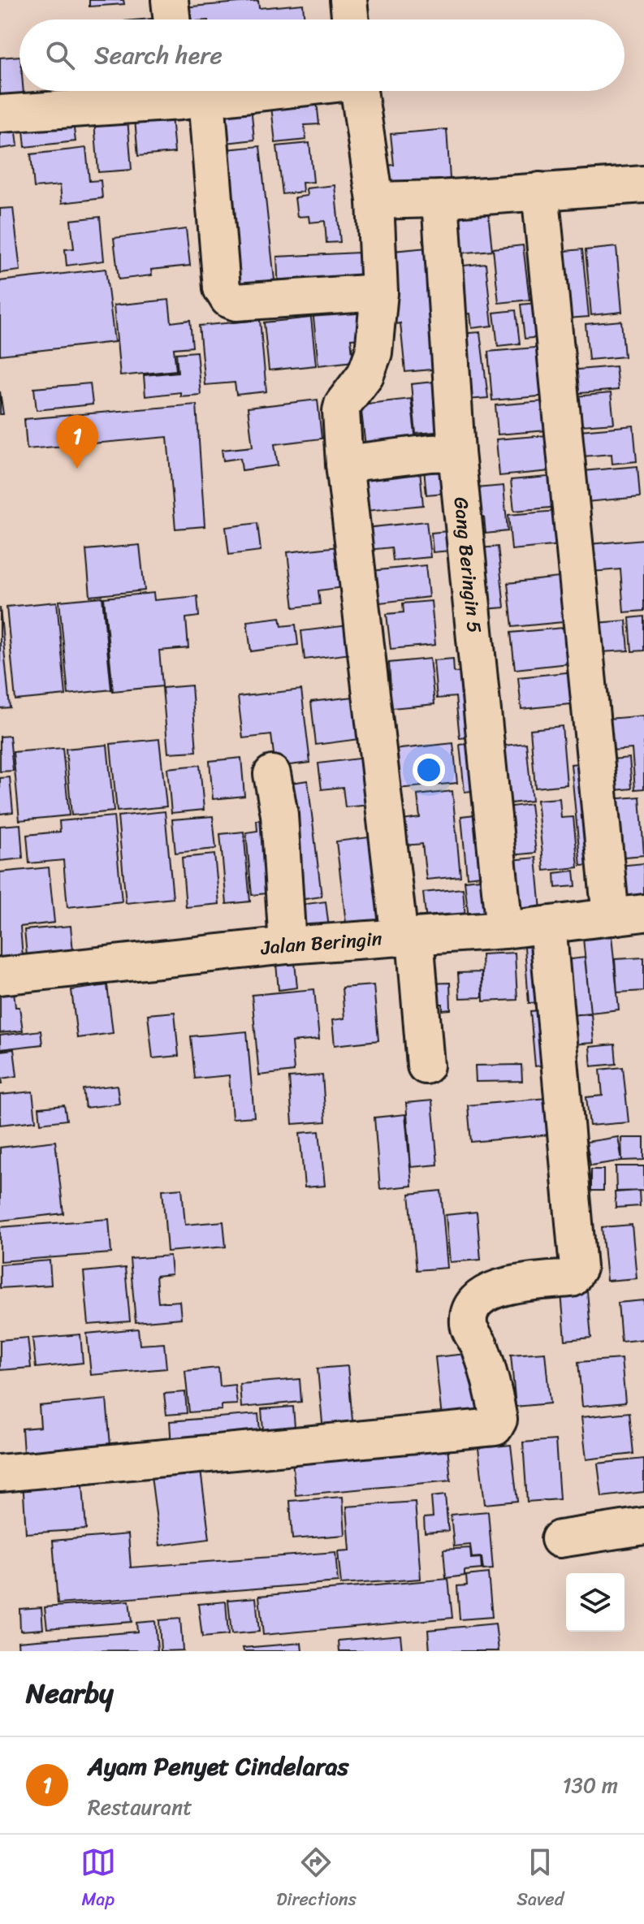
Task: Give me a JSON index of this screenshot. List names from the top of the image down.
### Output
{
  "streets": {
    "street": ["Gang Beringin 5", "Jalan Beringin"]
  },
  "crossings": [
    ["Gang Beringin 5", "Jalan Beringin"]
  ],
  "page": {
    "search": "Search here",
    "pins": "1",
    "heading": "Nearby",
    "list": [
      {
        "mark": "1",
        "name": "Ayam Penyet Cindelaras",
        "note": "Restaurant",
        "value": "130 m"
      }
    ],
    "nav": ["Map", "Directions", "Saved"]
  }
}
